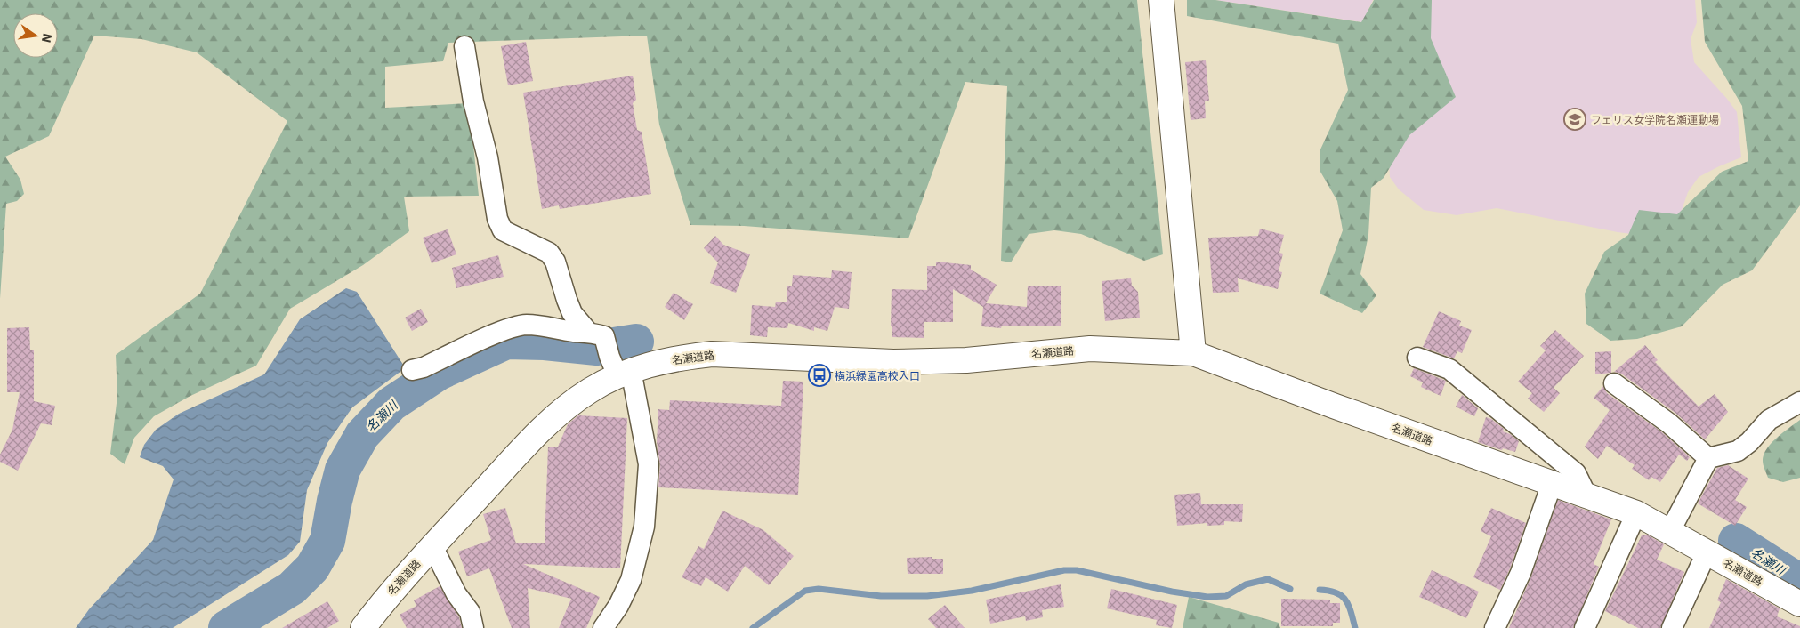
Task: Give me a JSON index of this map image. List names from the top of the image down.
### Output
{
  "streets": {
    "street": ["名瀬道路"]
  },
  "water": ["名瀬川"],
  "places": {
    "school or university": ["フェリス女学院名瀬運動場"],
    "bus stop": ["横浜緑園高校入口"]
  },
  "north": "right"
}
